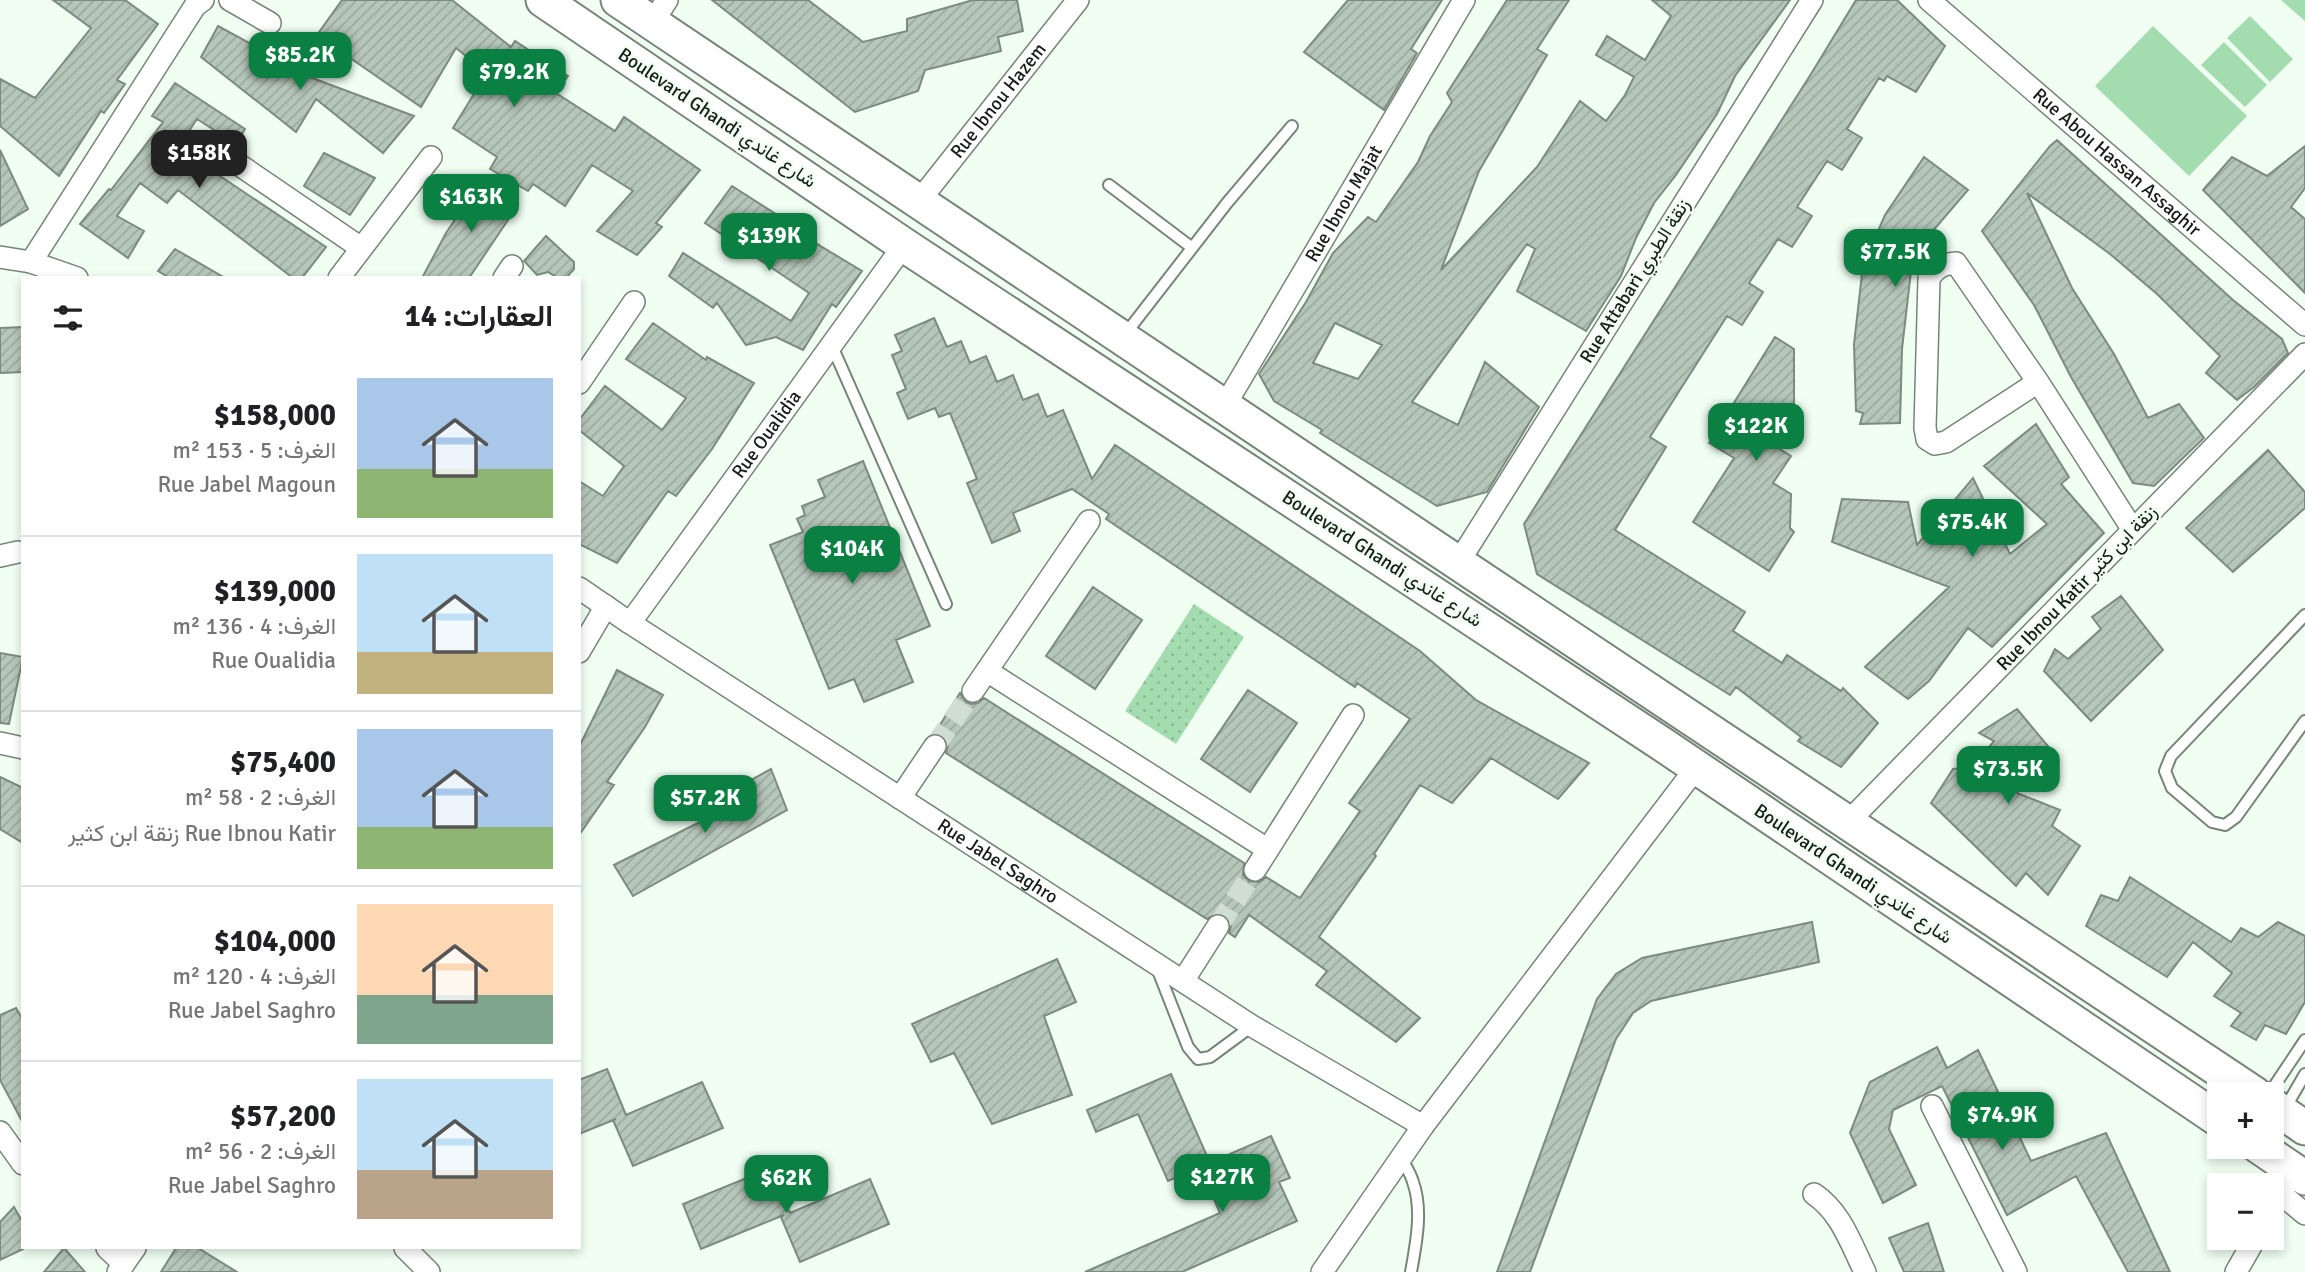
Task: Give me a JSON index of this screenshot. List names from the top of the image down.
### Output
{
  "streets": {
    "main road": ["Boulevard Ghandi شارع غاندي"],
    "street": [
      "Rue Ibnou Hazem",
      "Rue Abou Hassan Assaghir",
      "Rue Ibnou Majat",
      "Rue Attabari زنقة الطبري",
      "Rue Oualidia",
      "Rue Ibnou Katir زنقة ابن كثير",
      "Rue Jabel Saghro"
    ]
  },
  "crossings": [
    ["Rue Ibnou Hazem", "Boulevard Ghandi شارع غاندي"],
    ["Boulevard Ghandi شارع غاندي", "Rue Ibnou Majat"],
    ["Boulevard Ghandi شارع غاندي", "Rue Attabari زنقة الطبري"],
    ["Boulevard Ghandi شارع غاندي", "Rue Oualidia"],
    ["Boulevard Ghandi شارع غاندي", "Rue Ibnou Katir زنقة ابن كثير"],
    ["Rue Oualidia", "Rue Jabel Saghro"]
  ],
  "page": {
    "price": [
      "$85.2K",
      "$79.2K",
      "$158K",
      "$163K",
      "$139K",
      "$77.5K",
      "$122K",
      "$75.4K",
      "$104K",
      "$73.5K",
      "$57.2K",
      "$74.9K",
      "$127K",
      "$62K"
    ],
    "heading": "العقارات: 14",
    "list": [
      {
        "name": "$158,000",
        "note": "الغرف: 5 · 153 m² · Rue Jabel Magoun"
      },
      {
        "name": "$139,000",
        "note": "الغرف: 4 · 136 m² · Rue Oualidia"
      },
      {
        "name": "$75,400",
        "note": "الغرف: 2 · 58 m² · Rue Ibnou Katir زنقة ابن كثير"
      },
      {
        "name": "$104,000",
        "note": "الغرف: 4 · 120 m² · Rue Jabel Saghro"
      },
      {
        "name": "$57,200",
        "note": "الغرف: 2 · 56 m² · Rue Jabel Saghro"
      }
    ],
    "map_buttons": ["+", "−"]
  }
}
